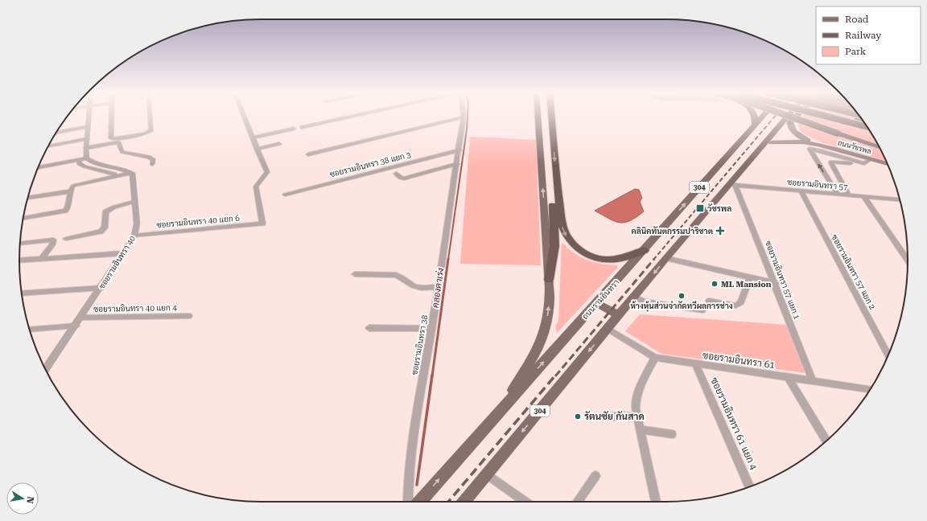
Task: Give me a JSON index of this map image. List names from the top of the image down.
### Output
{
  "streets": {
    "main road": ["ถนนวัชรพล", "304", "ถนนรามอินทรา"],
    "street": [
      "ซอยรามอินทรา 38 แยก 3",
      "ซอยรามอินทรา 57",
      "ซอยรามอินทรา 40 แยก 6",
      "ซอยรามอินทรา 40",
      "ซอยรามอินทรา 57 แยก 2",
      "ซอยรามอินทรา 57 แยก 1",
      "ซอยรามอินทรา 40 แยก 4",
      "ซอยรามอินทรา 38",
      "ซอยรามอินทรา 61",
      "ซอยรามอินทรา 61 แยก 4"
    ]
  },
  "crossings": [
    ["ซอยรามอินทรา 38 แยก 3", "ซอยรามอินทรา 38"],
    ["ซอยรามอินทรา 57", "304"],
    ["ซอยรามอินทรา 57", "ซอยรามอินทรา 57 แยก 2"],
    ["ซอยรามอินทรา 57", "ซอยรามอินทรา 57 แยก 1"],
    ["304", "ซอยรามอินทรา 57 แยก 1"],
    ["304", "ซอยรามอินทรา 61"],
    ["ซอยรามอินทรา 40 แยก 6", "ซอยรามอินทรา 40"],
    ["ซอยรามอินทรา 40", "ซอยรามอินทรา 40 แยก 4"],
    ["ซอยรามอินทรา 57 แยก 1", "ซอยรามอินทรา 61"],
    ["ซอยรามอินทรา 61", "ซอยรามอินทรา 61 แยก 4"]
  ],
  "water": ["คลองตาเร่ง"],
  "places": {
    "transit": ["วัชรพล"],
    "health": ["คลินิคทันตกรรมปาริชาต"],
    "other": ["ML Mansion", "ห้างหุ้นส่วนจำกัดทวีผลการช่าง", "รัตนชัย กันสาด"]
  },
  "legend": ["Road", "Railway", "Park"],
  "north": "right"
}
